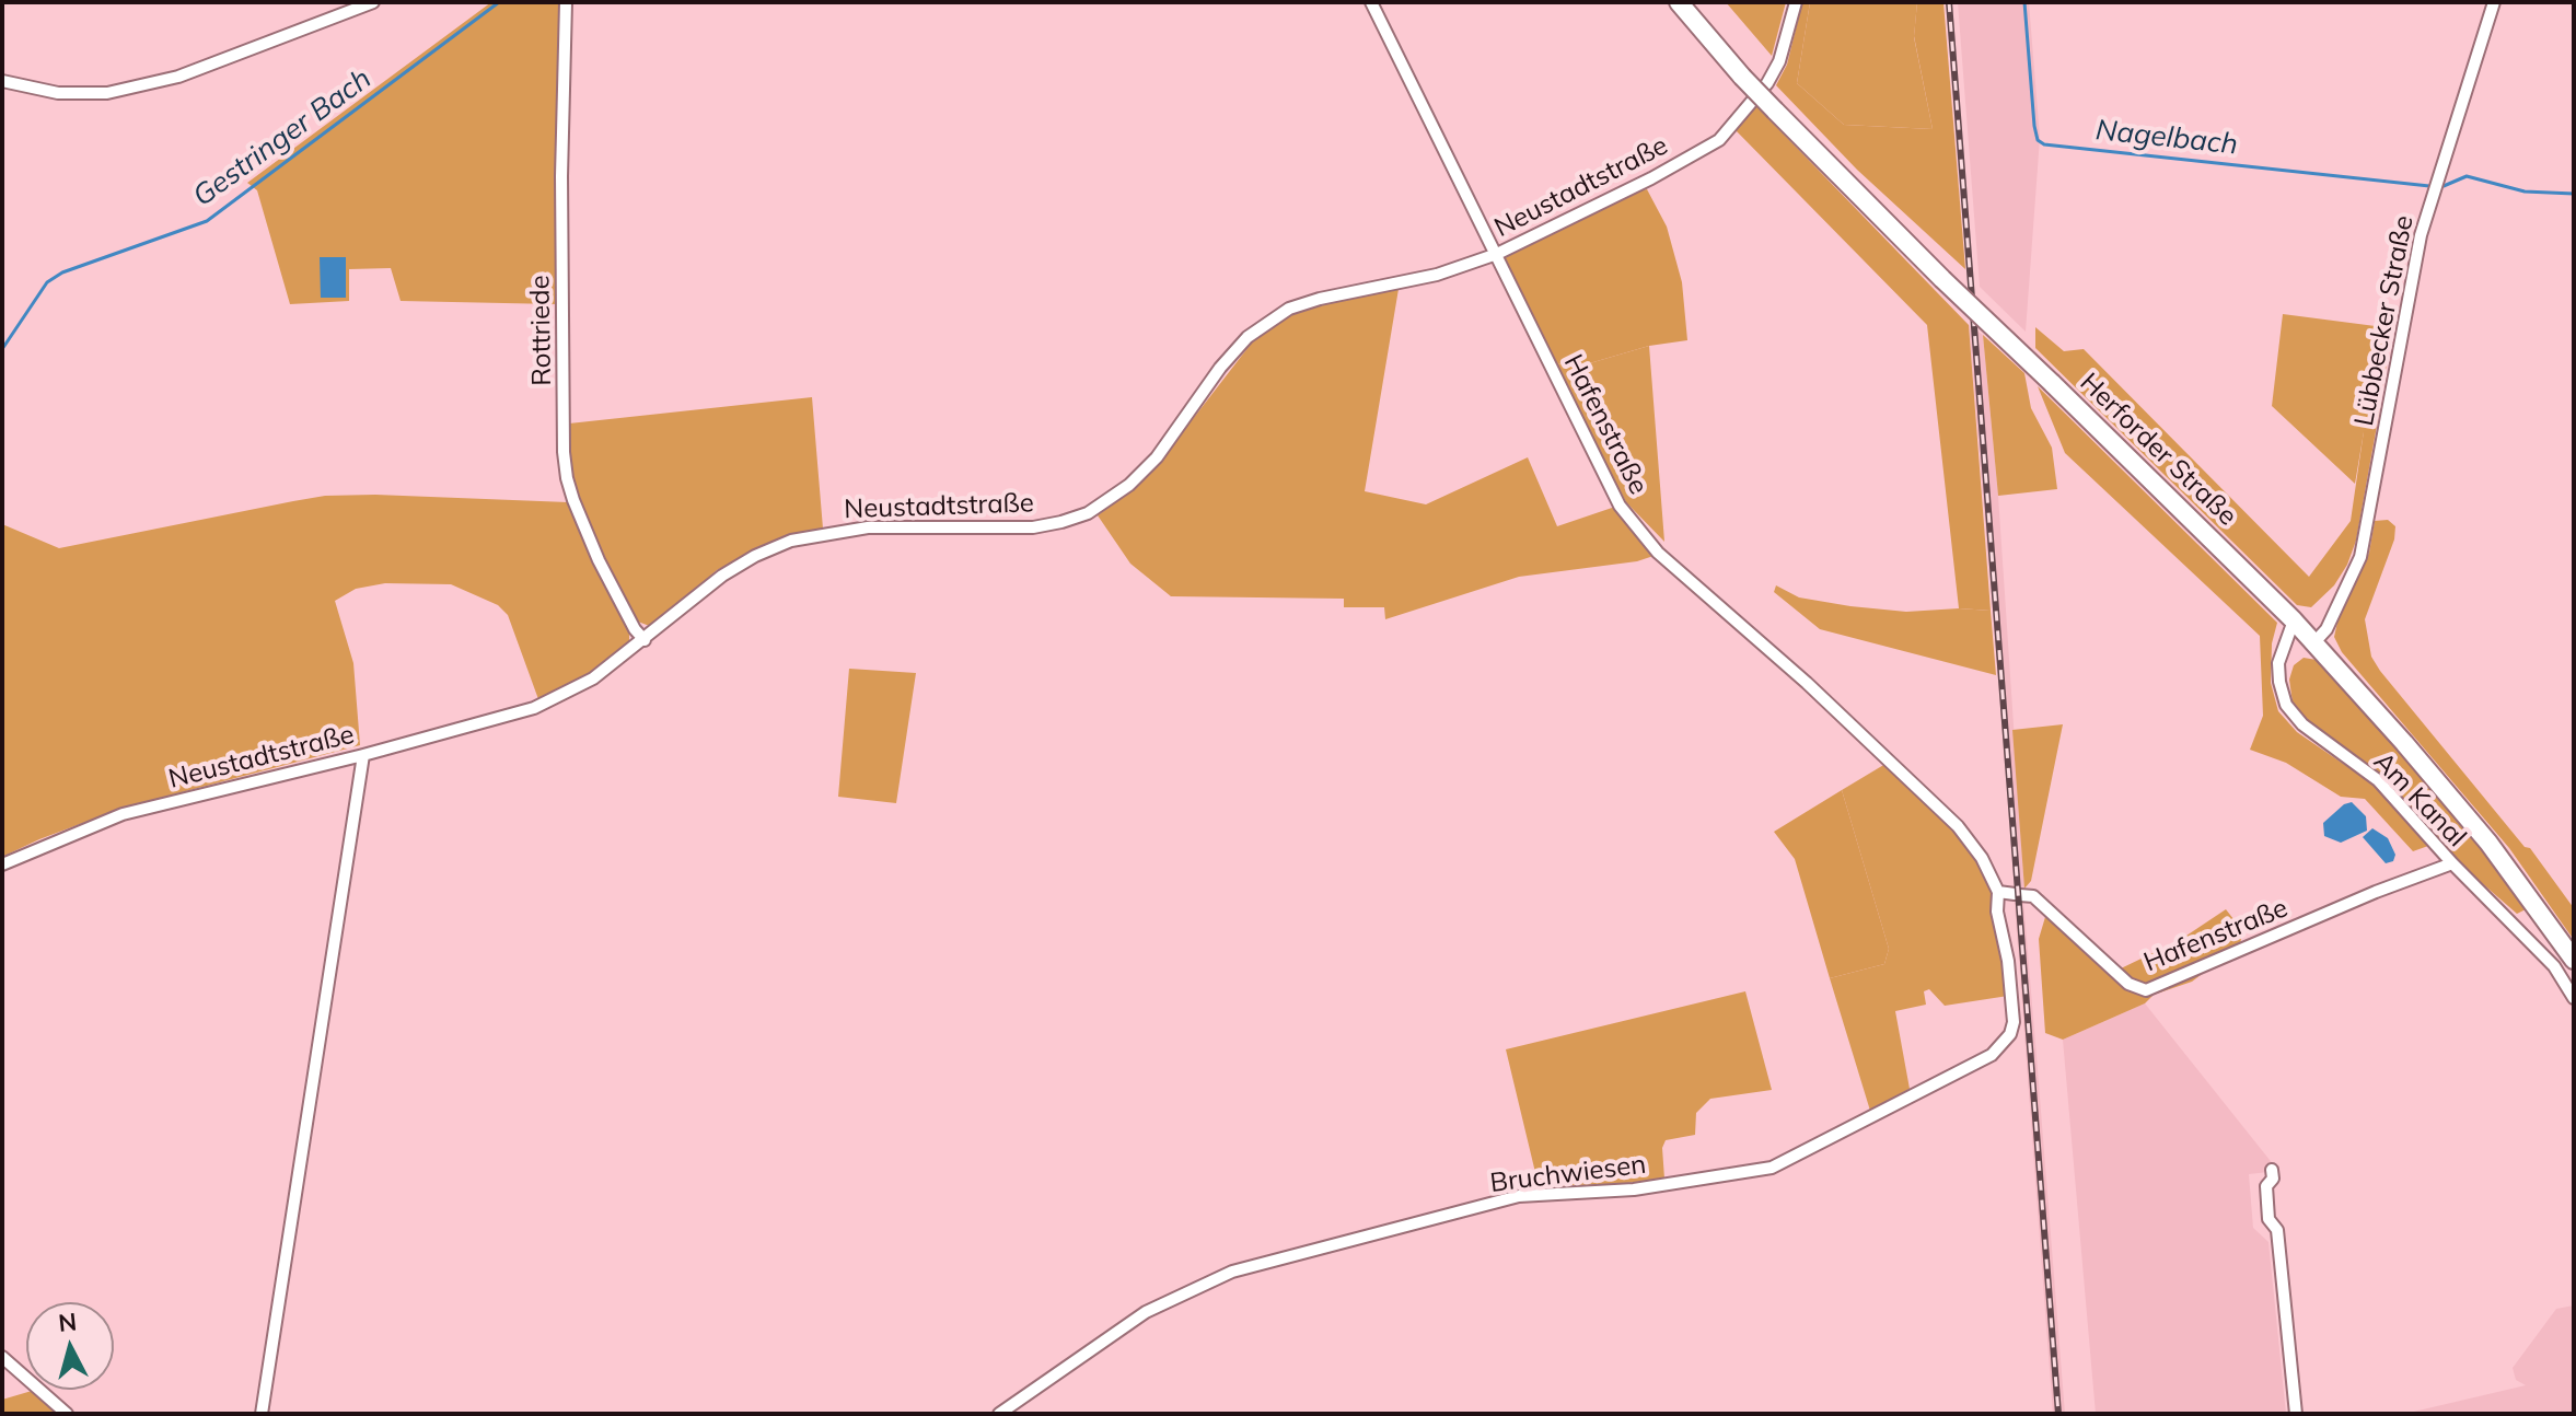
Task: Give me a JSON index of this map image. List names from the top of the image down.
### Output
{
  "streets": {
    "main road": ["Herforder Straße"],
    "street": [
      "Neustadtstraße",
      "Lübbecker Straße",
      "Rottriede",
      "Hafenstraße",
      "Am Kanal",
      "Bruchwiesen"
    ]
  },
  "crossings": [
    ["Neustadtstraße", "Rottriede"],
    ["Neustadtstraße", "Hafenstraße"],
    ["Lübbecker Straße", "Herforder Straße"],
    ["Hafenstraße", "Am Kanal"],
    ["Hafenstraße", "Bruchwiesen"],
    ["Herforder Straße", "Am Kanal"]
  ],
  "water": ["Gestringer Bach", "Nagelbach"],
  "north": "top"
}
